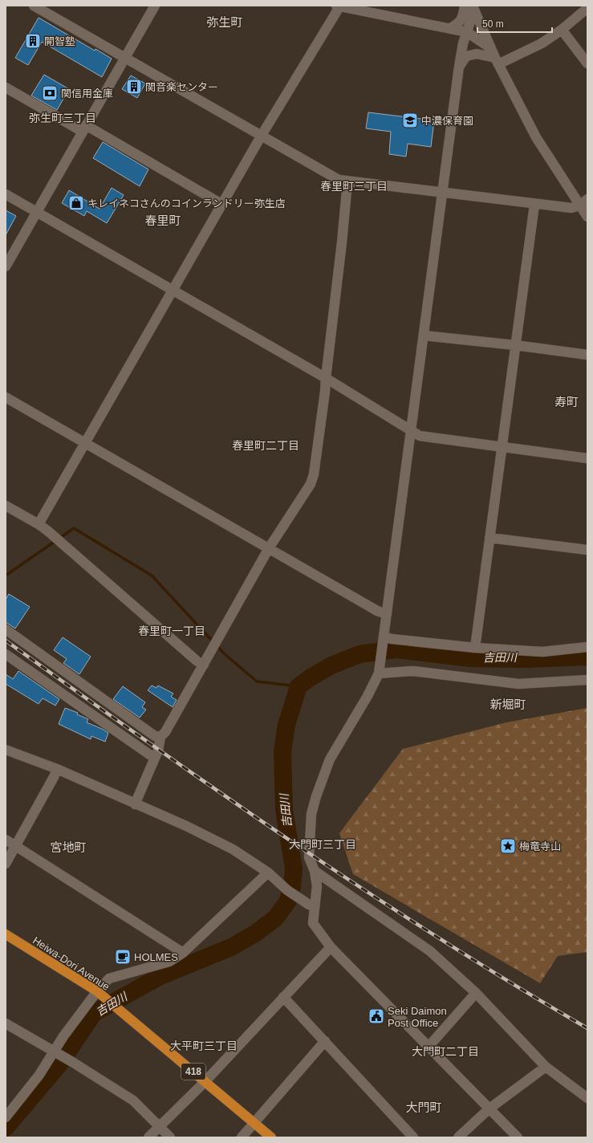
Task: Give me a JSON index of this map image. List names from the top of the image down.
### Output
{
  "streets": {
    "highway": ["Heiwa-Dori Avenue", "418"]
  },
  "districts": [
    "弥生町",
    "弥生町三丁目",
    "春里町三丁目",
    "春里町",
    "寿町",
    "春里町二丁目",
    "春里町一丁目",
    "新堀町",
    "大門町三丁目",
    "宮地町",
    "大平町三丁目",
    "大門町二丁目",
    "大門町"
  ],
  "water": ["吉田川"],
  "places": {
    "building": ["開智塾", "関音楽センター"],
    "bank": ["関信用金庫"],
    "school or university": ["中濃保育園"],
    "shop": ["キレイネコさんのコインランドリー弥生店"],
    "place": ["梅竜寺山"],
    "cafe": ["HOLMES"],
    "public building": ["Seki Daimon Post Office"]
  },
  "scale_bar": "50 m"
}
